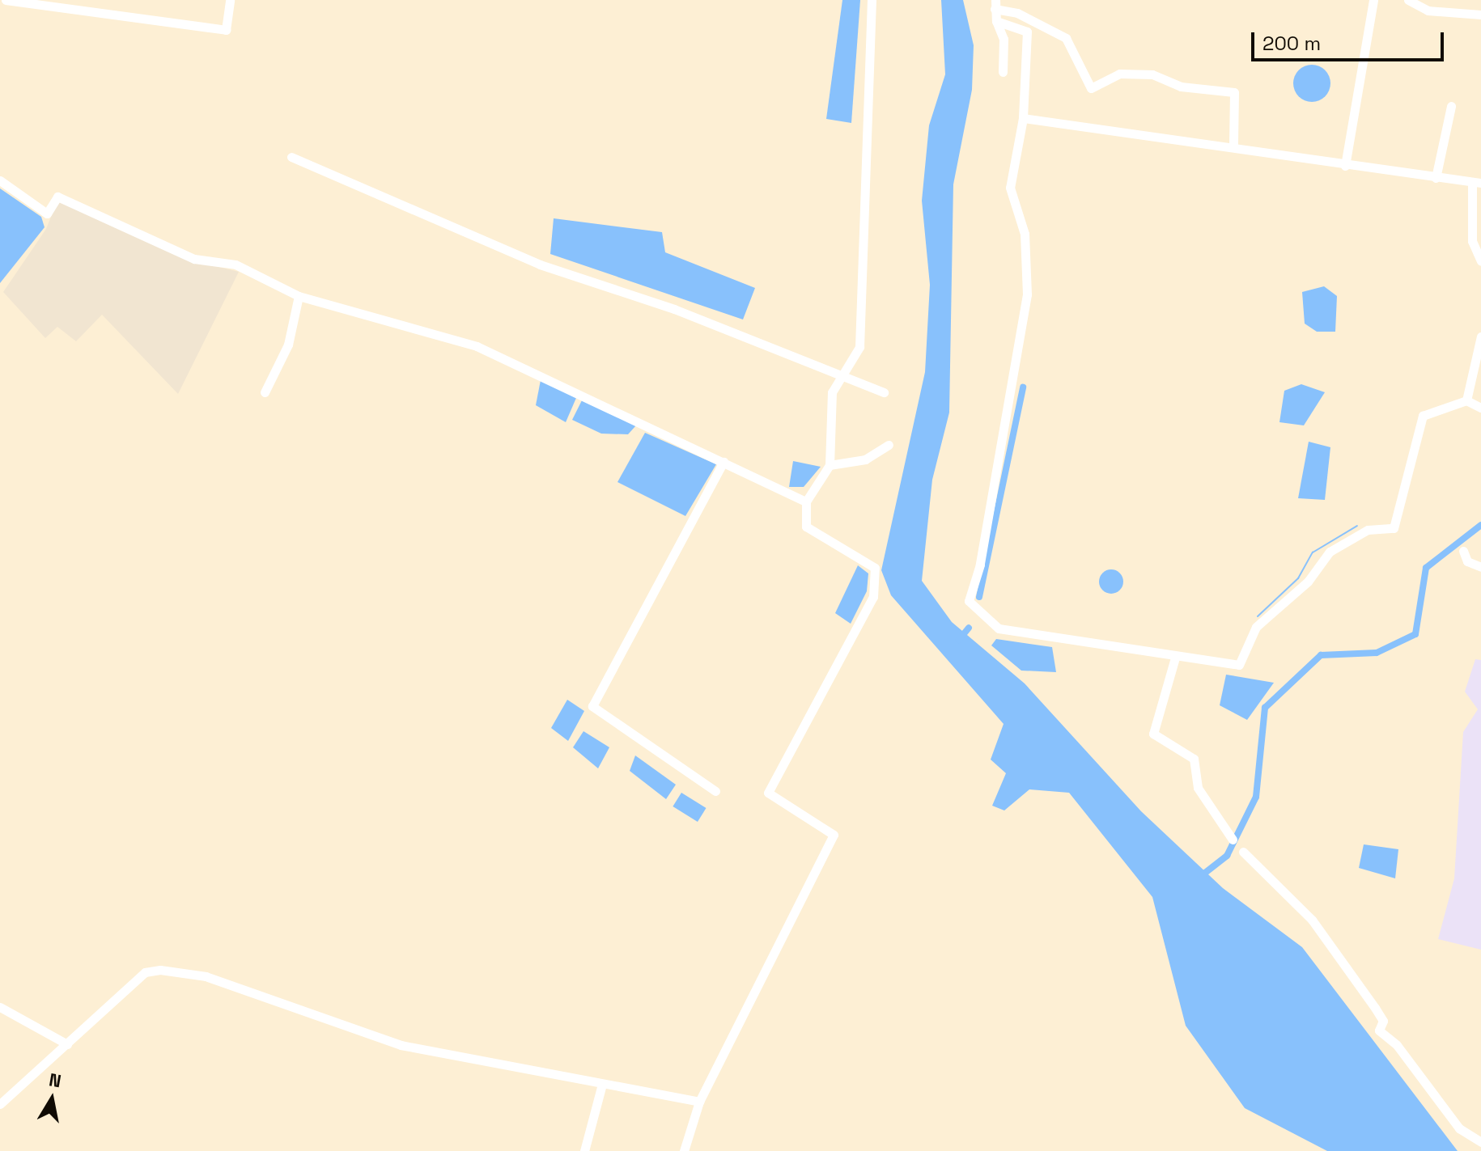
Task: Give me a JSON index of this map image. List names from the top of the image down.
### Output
{
  "scale_bar": "200 m",
  "north": "top"
}
